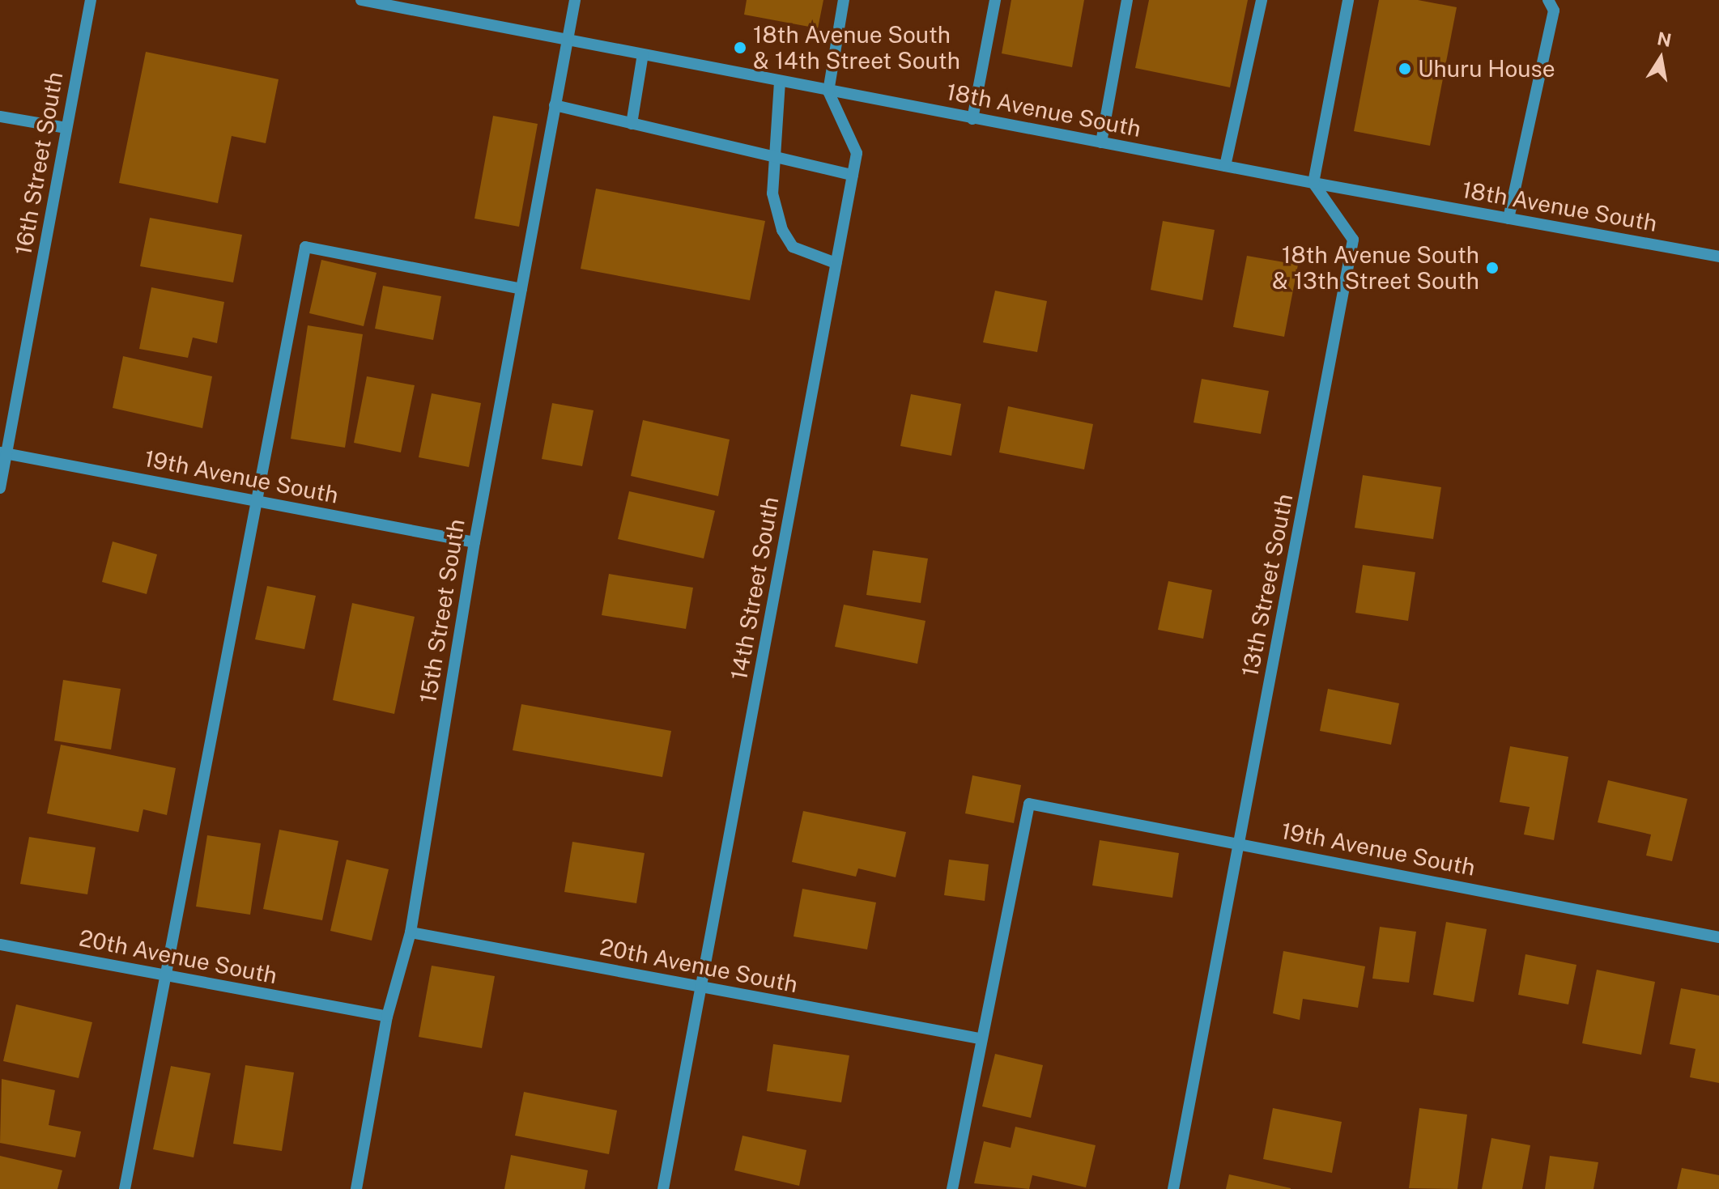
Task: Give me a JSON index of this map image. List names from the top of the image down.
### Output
{
  "streets": {
    "street": [
      "18th Avenue South",
      "16th Street South",
      "19th Avenue South",
      "13th Street South",
      "14th Street South",
      "15th Street South",
      "20th Avenue South"
    ]
  },
  "crossings": [
    ["18th Avenue South", "13th Street South"],
    ["18th Avenue South", "14th Street South"],
    ["18th Avenue South", "15th Street South"],
    ["16th Street South", "19th Avenue South"],
    ["19th Avenue South", "13th Street South"],
    ["19th Avenue South", "15th Street South"],
    ["19th Avenue South", "20th Avenue South"],
    ["14th Street South", "20th Avenue South"],
    ["15th Street South", "20th Avenue South"]
  ],
  "places": ["18th Avenue South & 14th Street South", "Uhuru House", "18th Avenue South & 13th Street South"],
  "north": "top"
}
